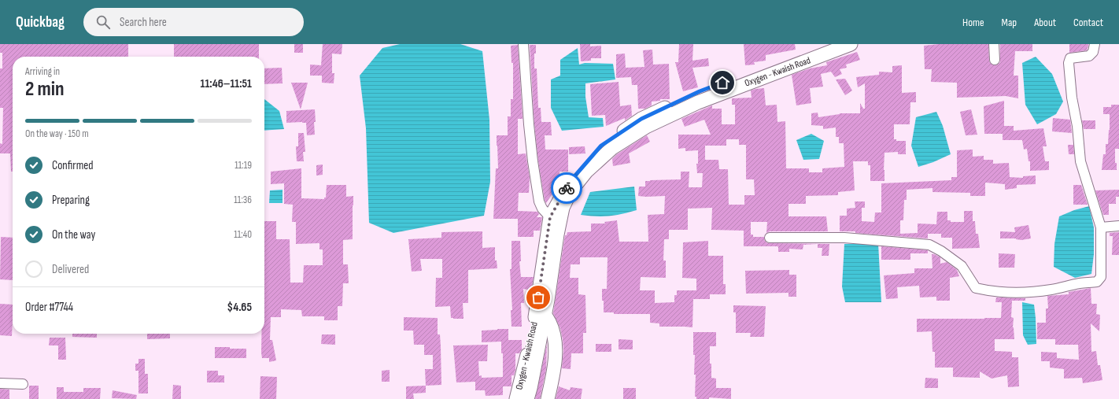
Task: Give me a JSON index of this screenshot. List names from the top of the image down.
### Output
{
  "streets": {
    "main road": ["Oxygen - Kwaish Road"]
  },
  "page": {
    "header": "Quickbag",
    "search": "Search here",
    "nav": [
      "Home",
      "Map",
      "About",
      "Contact"
    ],
    "heading": ["2 min", "Arriving in", "11:46–11:51"],
    "panel": ["Order #7744", "$4.65"],
    "bar": "On the way · 150 m",
    "list": [
      ["Confirmed", "11:19"],
      ["Preparing", "11:36"],
      ["On the way", "11:40"],
      "Delivered"
    ]
  }
}
